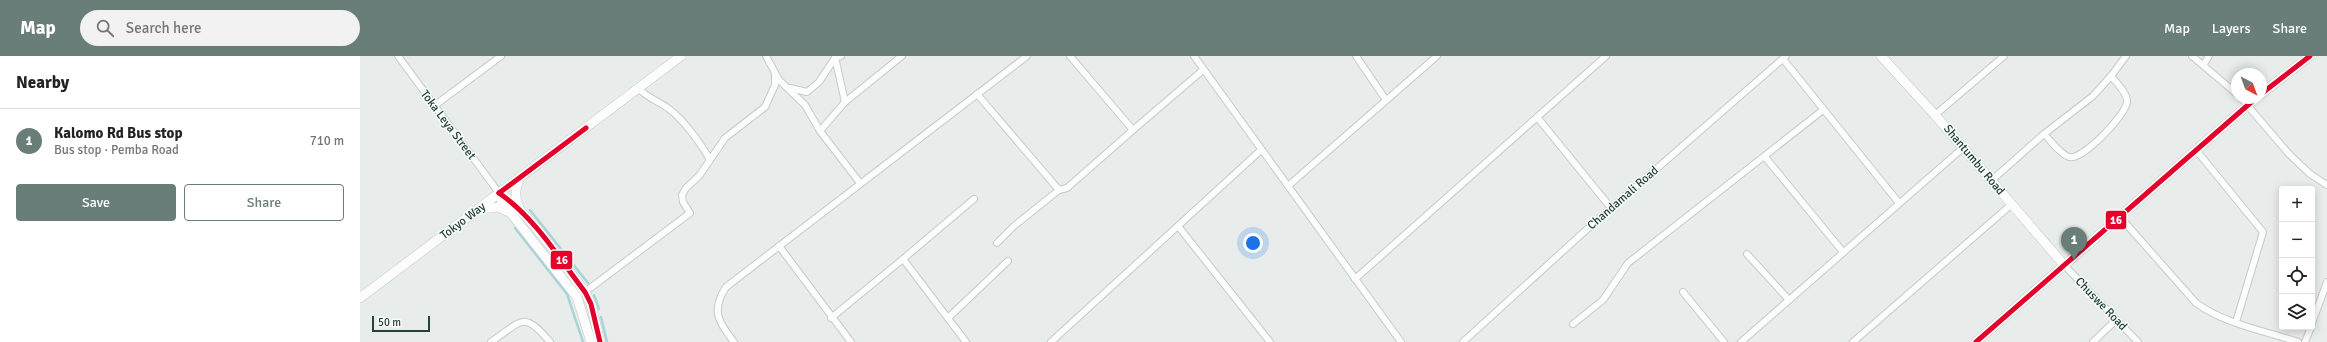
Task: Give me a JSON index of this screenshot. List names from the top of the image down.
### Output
{
  "streets": {
    "street": [
      "Toka Leya Street",
      "Shantumbu Road",
      "Chandamali Road",
      "Tokyo Way",
      "Chuswe Road"
    ]
  },
  "crossings": [
    ["Toka Leya Street", "Tokyo Way"],
    ["Shantumbu Road", "Chuswe Road"]
  ],
  "lines": ["transit line 16"],
  "scale_bar": "50 m",
  "north": "bottom right",
  "page": {
    "header": "Map",
    "search": "Search here",
    "nav": ["Map", "Layers", "Share"],
    "heading": "Nearby",
    "list": [
      {
        "mark": "1",
        "name": "Kalomo Rd Bus stop",
        "note": "Bus stop · Pemba Road",
        "value": "710 m"
      }
    ],
    "buttons": ["Save", "Share"],
    "map_buttons": ["+", "−"],
    "pins": "1",
    "scale": "50 m"
  }
}
